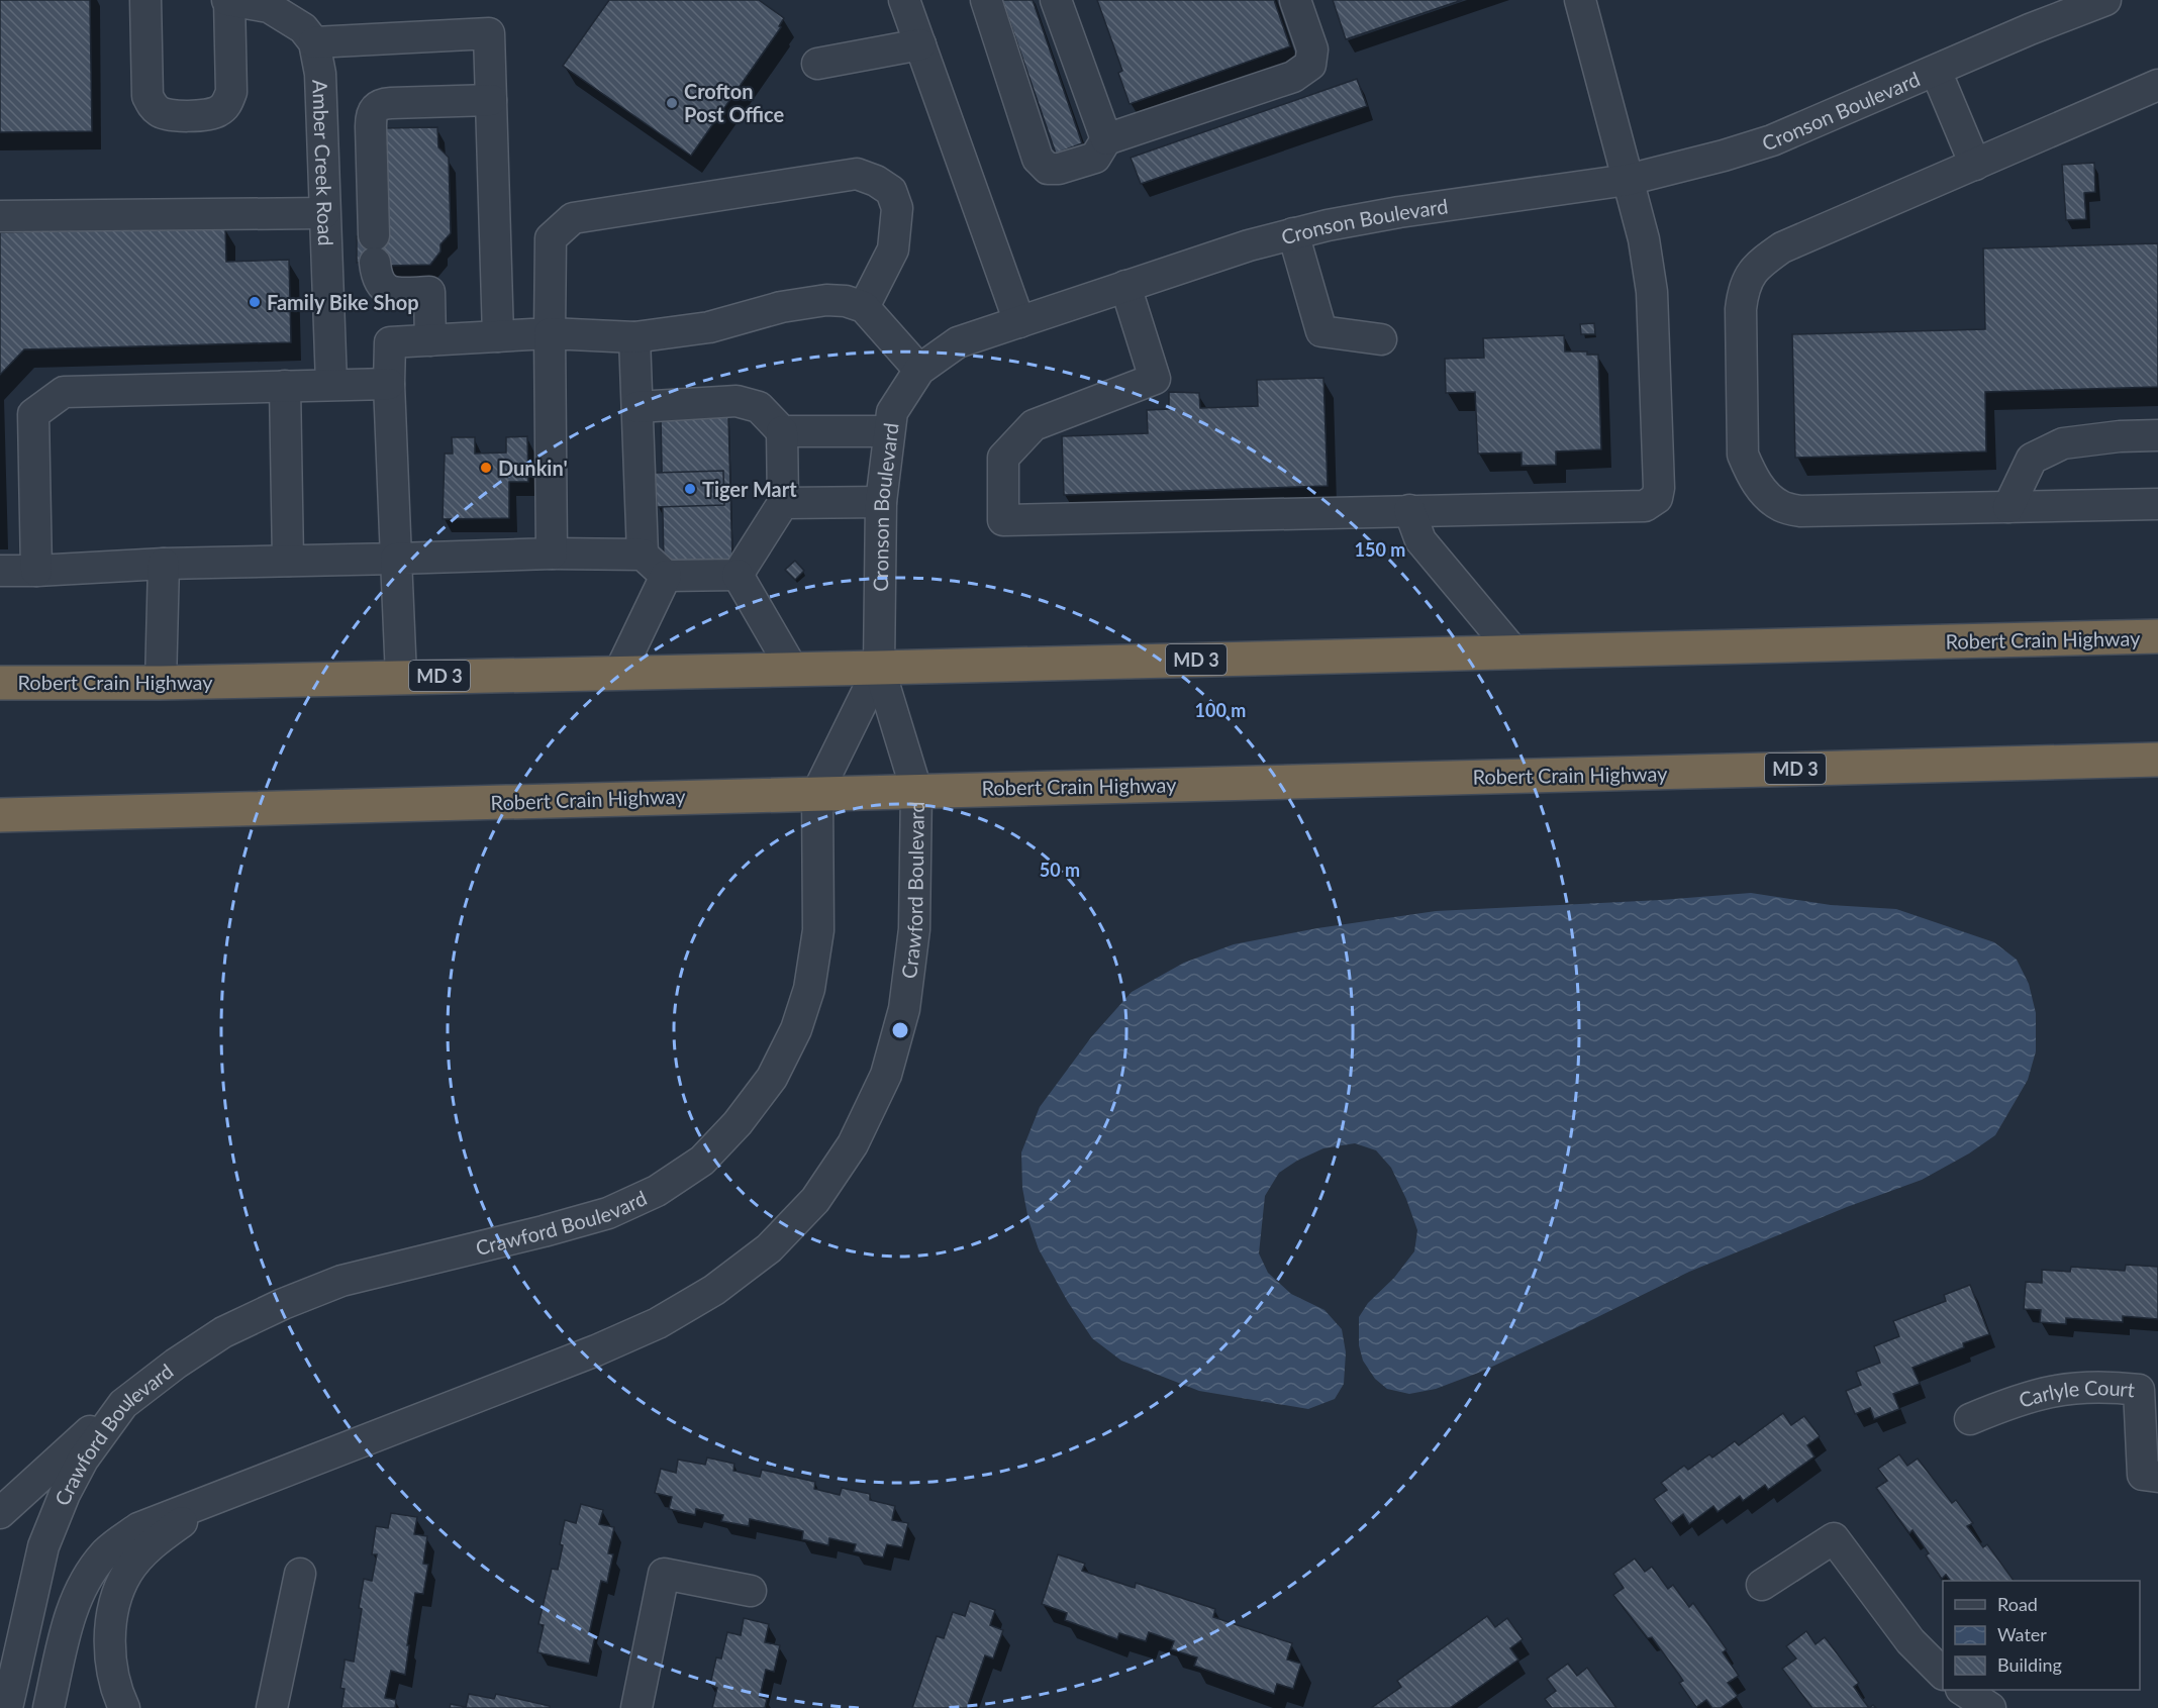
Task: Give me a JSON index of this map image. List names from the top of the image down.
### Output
{
  "streets": {
    "highway": ["Robert Crain Highway", "MD 3"],
    "street": [
      "Cronson Boulevard",
      "Amber Creek Road",
      "Crawford Boulevard",
      "Carlyle Court"
    ]
  },
  "crossings": [
    ["Cronson Boulevard", "Robert Crain Highway"],
    ["Cronson Boulevard", "Crawford Boulevard"],
    ["Robert Crain Highway", "Crawford Boulevard"]
  ],
  "places": [
    "Crofton Post Office",
    "Family Bike Shop",
    "Dunkin'",
    "Tiger Mart"
  ],
  "legend": ["Road", "Water", "Building"],
  "rings": ["150 m", "100 m", "50 m"]
}
